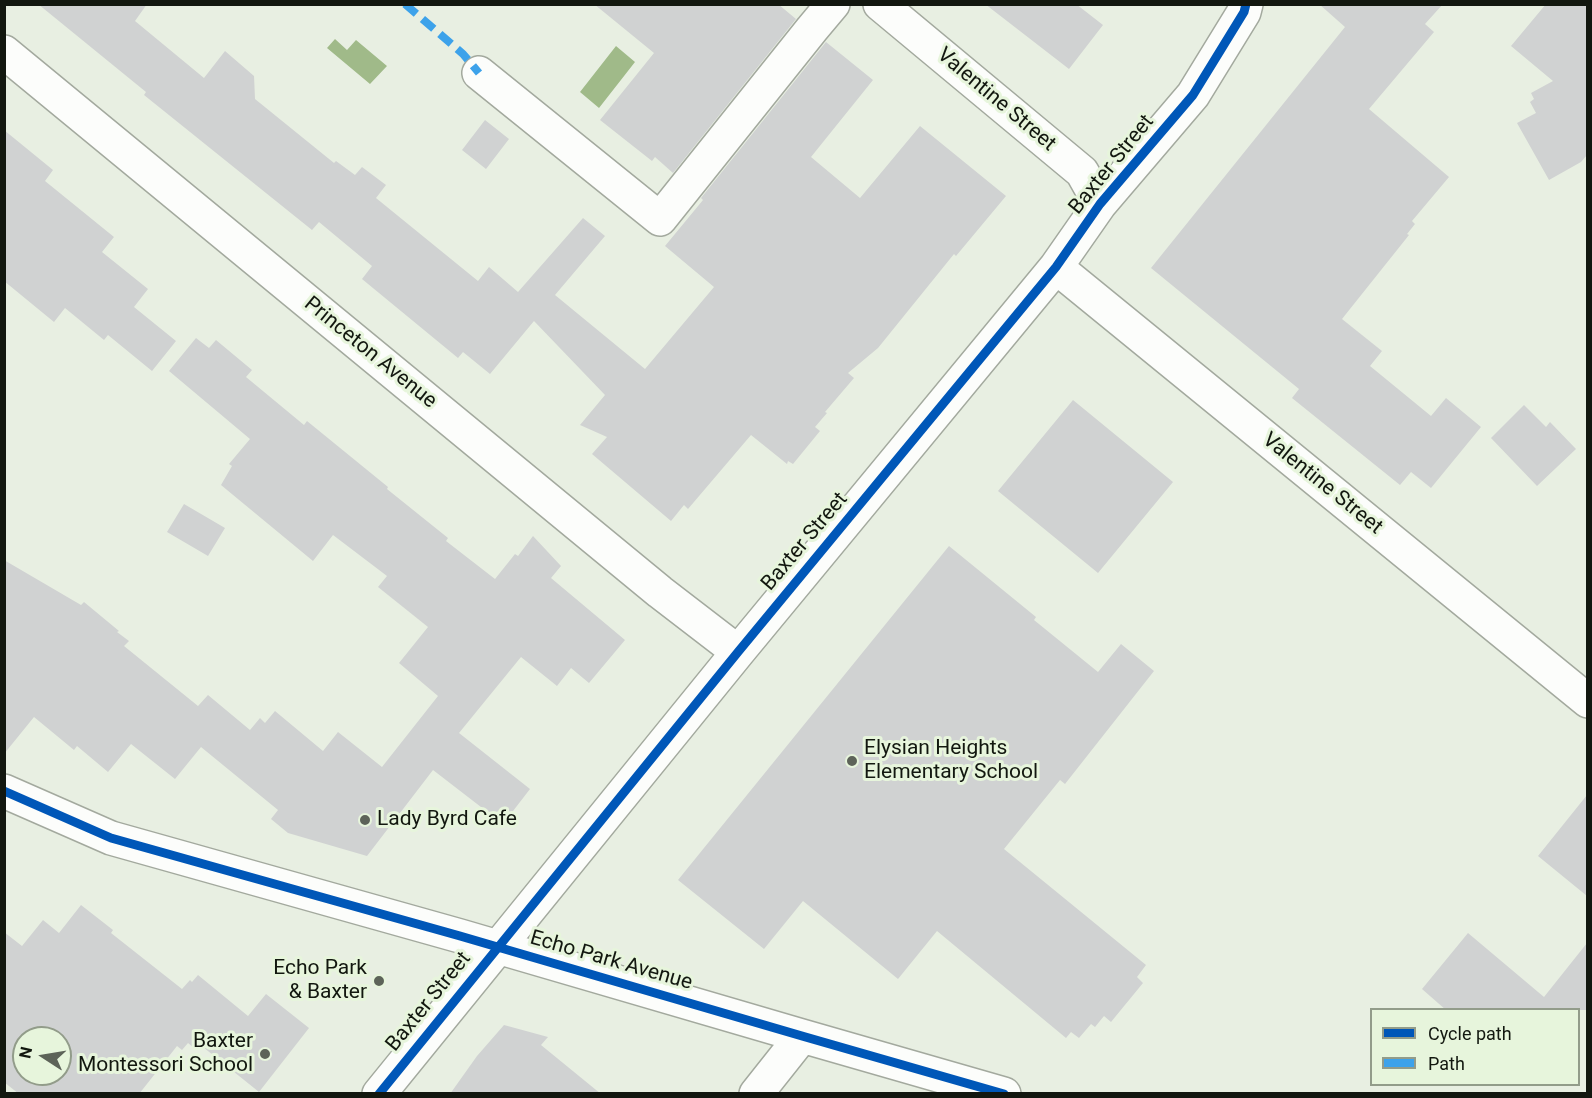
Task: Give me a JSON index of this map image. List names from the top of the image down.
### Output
{
  "streets": {
    "street": [
      "Valentine Street",
      "Baxter Street",
      "Princeton Avenue",
      "Echo Park Avenue"
    ]
  },
  "crossings": [
    ["Valentine Street", "Baxter Street"],
    ["Baxter Street", "Princeton Avenue"],
    ["Baxter Street", "Echo Park Avenue"]
  ],
  "places": [
    "Elysian Heights Elementary School",
    "Lady Byrd Cafe",
    "Echo Park & Baxter",
    "Baxter Montessori School"
  ],
  "legend": ["Cycle path", "Path"],
  "north": "left"
}
